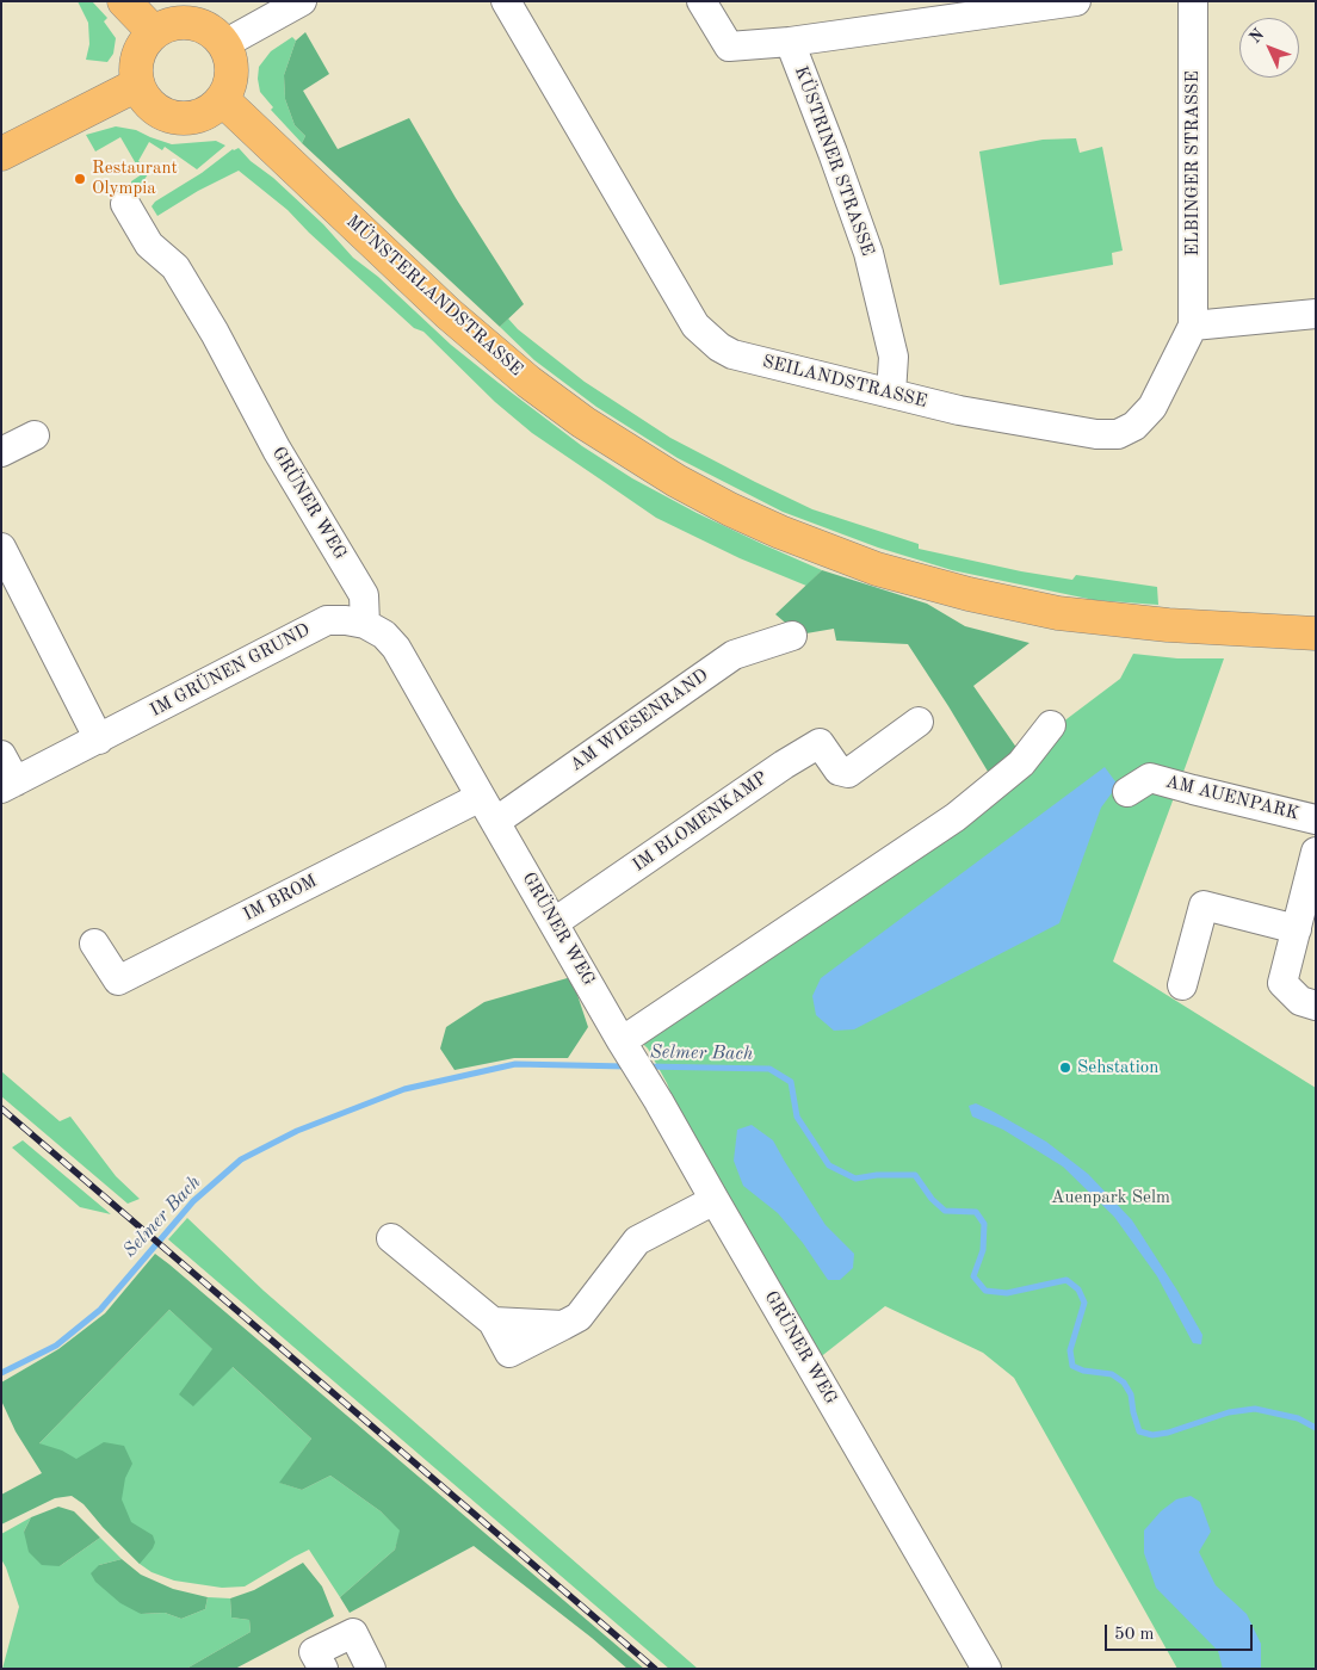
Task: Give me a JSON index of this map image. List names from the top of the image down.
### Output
{
  "streets": {
    "main road": ["MÜNSTERLANDSTRASSE"],
    "street": [
      "KÜSTRINER STRASSE",
      "ELBINGER STRASSE",
      "SEILANDSTRASSE",
      "GRÜNER WEG",
      "IM GRÜNEN GRUND",
      "AM WIESENRAND",
      "AM AUENPARK",
      "IM BLOMENKAMP",
      "IM BROM"
    ]
  },
  "crossings": [
    ["KÜSTRINER STRASSE", "SEILANDSTRASSE"],
    ["ELBINGER STRASSE", "SEILANDSTRASSE"],
    ["GRÜNER WEG", "IM GRÜNEN GRUND"],
    ["GRÜNER WEG", "AM WIESENRAND"],
    ["GRÜNER WEG", "IM BLOMENKAMP"],
    ["GRÜNER WEG", "IM BROM"]
  ],
  "water": ["Selmer Bach"],
  "parks": ["Auenpark Selm"],
  "places": ["Restaurant Olympia", "Sehstation"],
  "scale_bar": "50 m",
  "north": "top left"
}
